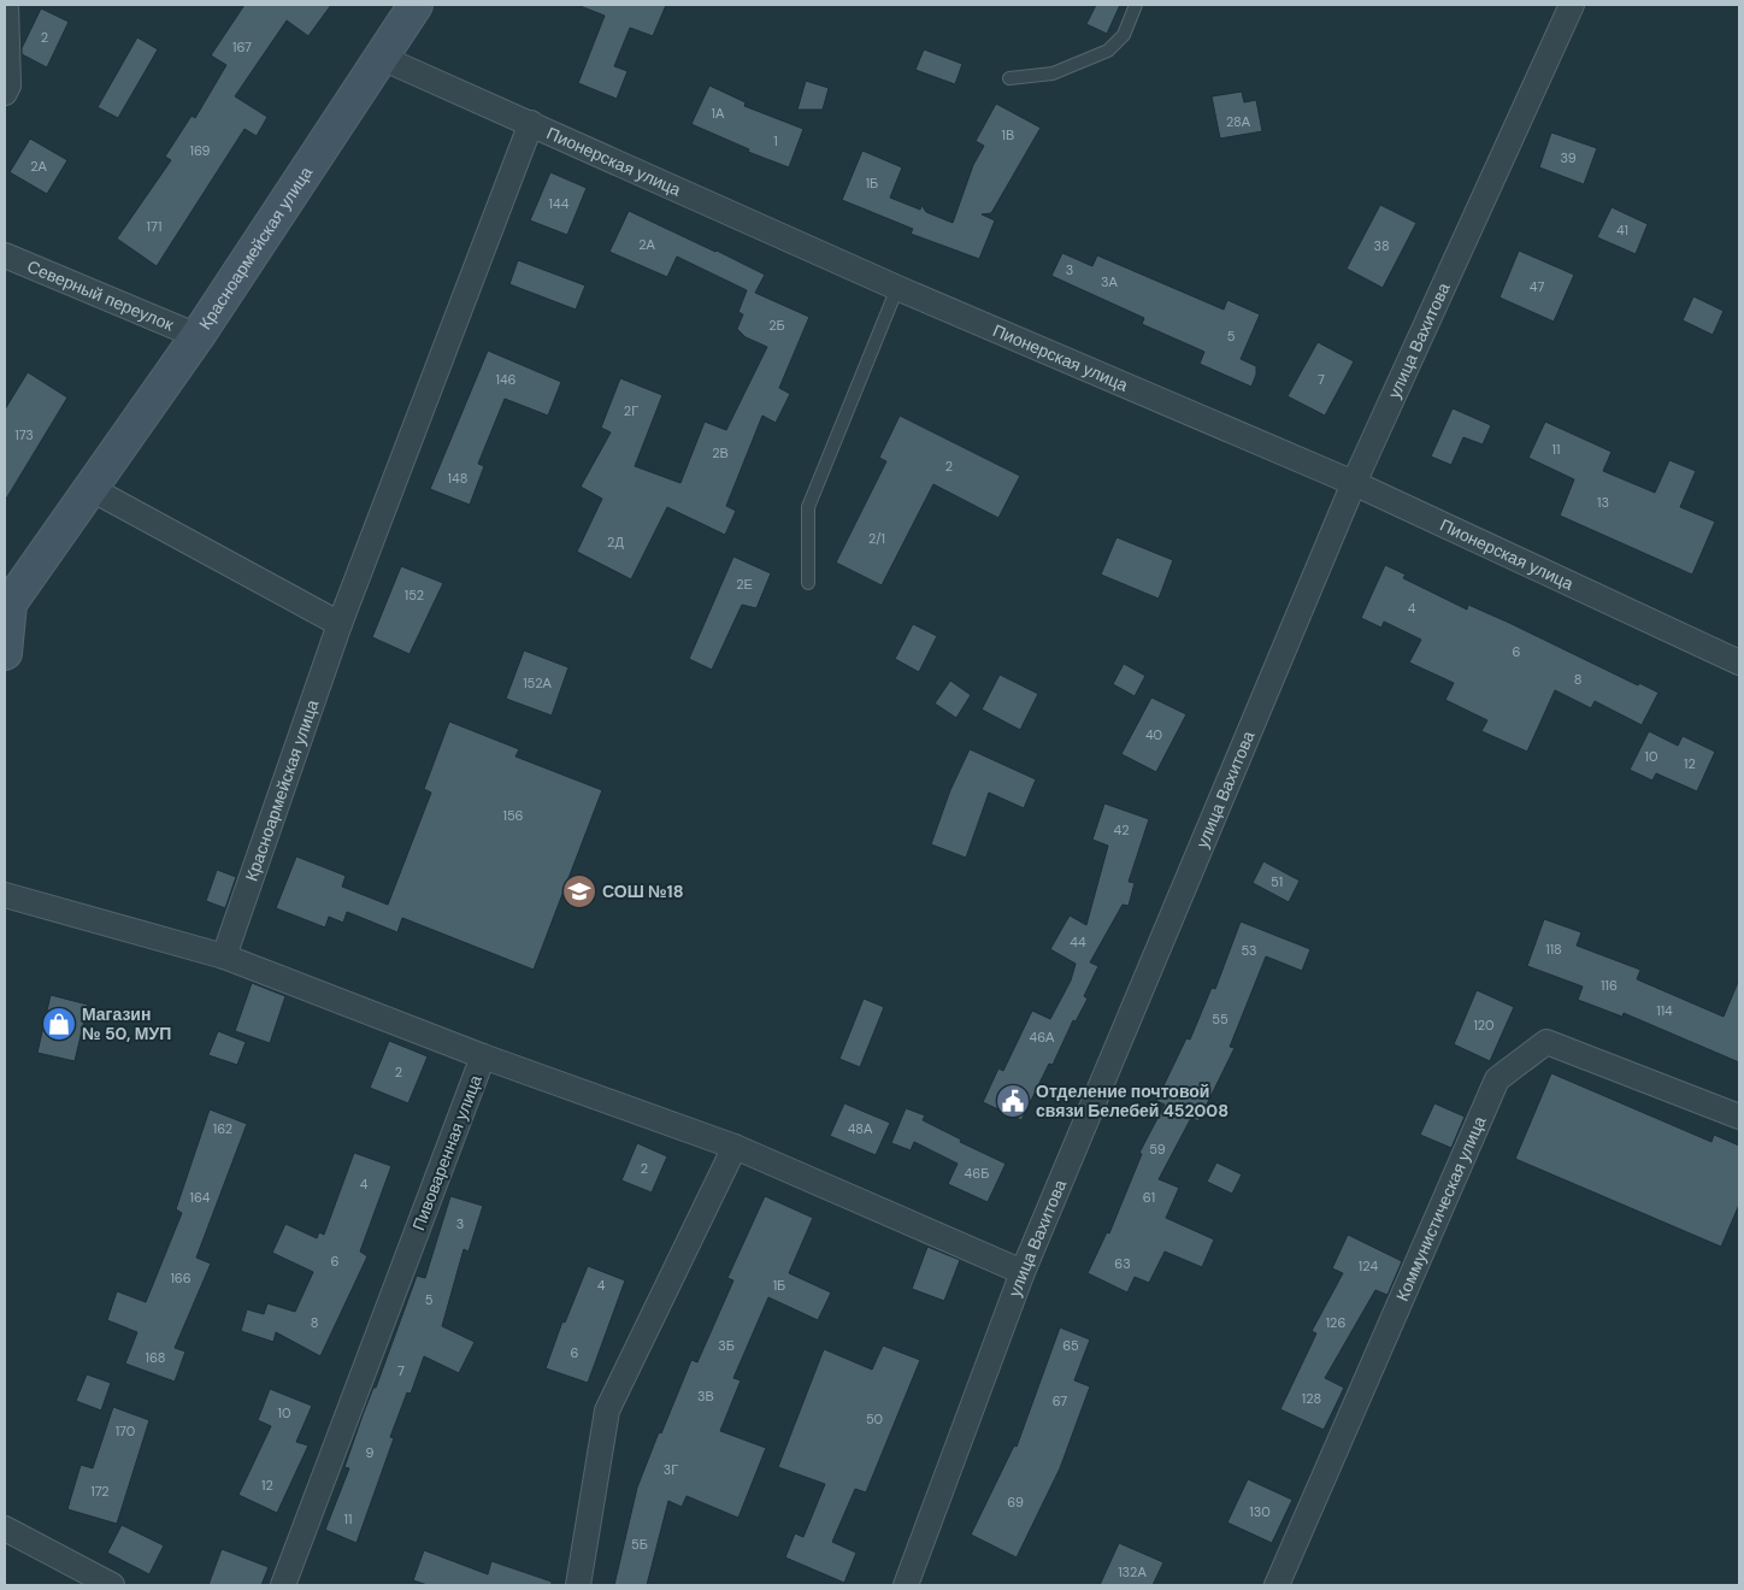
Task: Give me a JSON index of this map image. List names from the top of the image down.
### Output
{
  "streets": {
    "main road": ["Красноармейская улица"],
    "street": [
      "Пионерская улица",
      "Северный переулок",
      "улица Вахитова",
      "Пивоваренная улица",
      "Коммунистическая улица"
    ]
  },
  "crossings": [
    ["Пионерская улица", "Красноармейская улица"],
    ["Пионерская улица", "улица Вахитова"],
    ["Красноармейская улица", "Северный переулок"],
    ["Красноармейская улица", "Пивоваренная улица"]
  ],
  "places": {
    "school or university": ["СОШ №18"],
    "shop": ["Магазин № 50, МУП"],
    "public building": ["Отделение почтовой связи Белебей 452008"]
  },
  "house_numbers": [
    "2",
    "167",
    "1А",
    "28А",
    "1В",
    "1",
    "169",
    "39",
    "2А",
    "1Б",
    "144",
    "171",
    "41",
    "2А",
    "38",
    "3",
    "3А",
    "47",
    "2Б",
    "5",
    "146",
    "7",
    "2Г",
    "173",
    "11",
    "2В",
    "2",
    "148",
    "13",
    "2/1",
    "2Д",
    "2Е",
    "152",
    "4",
    "6",
    "8",
    "152А",
    "40",
    "10",
    "12",
    "156",
    "42",
    "51",
    "44",
    "118",
    "53",
    "116",
    "114",
    "55",
    "120",
    "46А",
    "2",
    "162",
    "48А",
    "59",
    "2",
    "46Б",
    "4",
    "164",
    "61",
    "3",
    "6",
    "63",
    "124",
    "166",
    "4",
    "1Б",
    "5",
    "8",
    "126",
    "3Б",
    "65",
    "6",
    "168",
    "7",
    "3В",
    "128",
    "67",
    "10",
    "50",
    "170",
    "9",
    "3Г",
    "12",
    "172",
    "69",
    "130",
    "11",
    "5Б",
    "132А"
  ]
}
